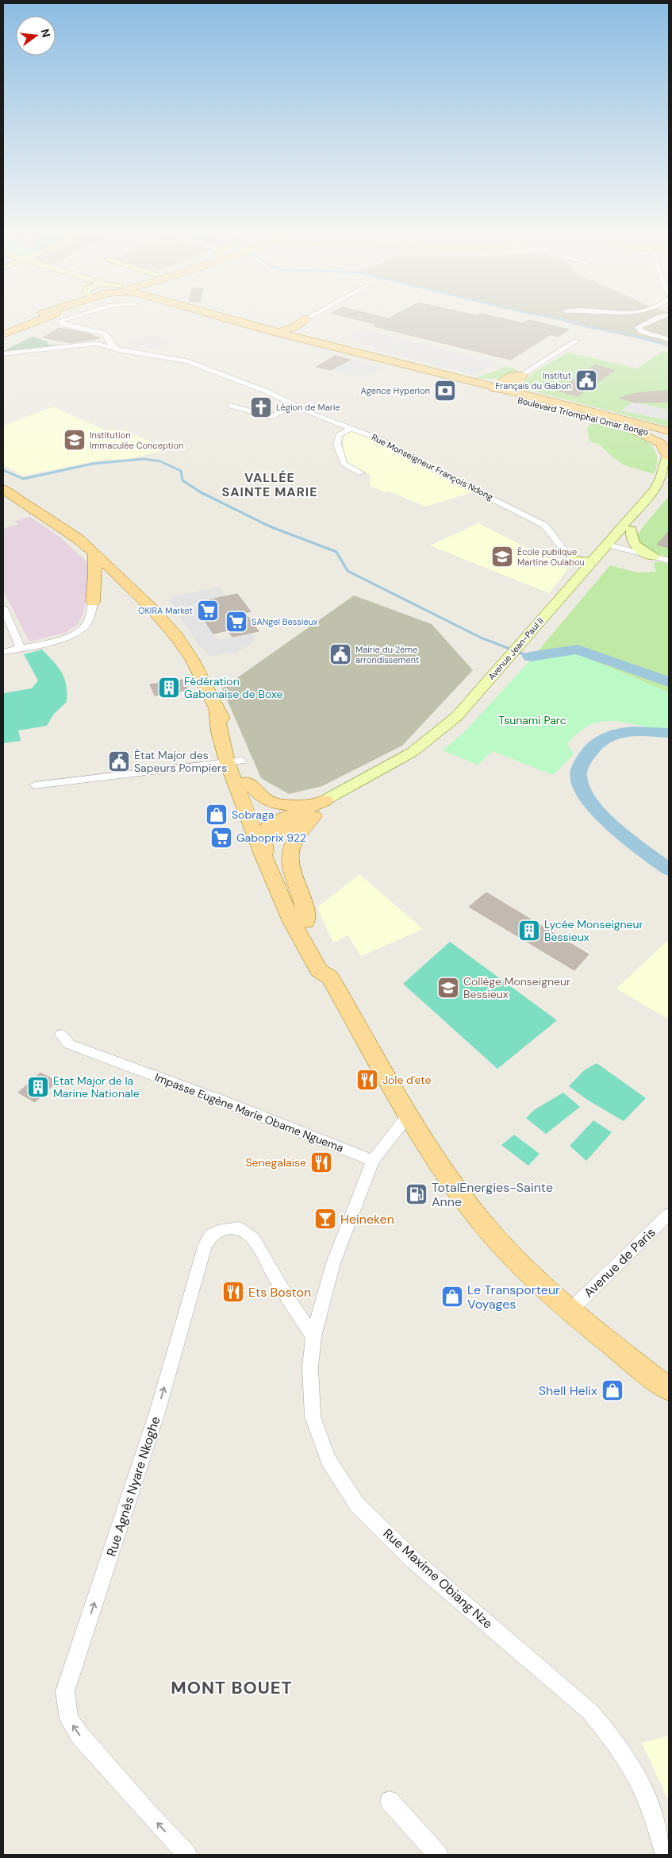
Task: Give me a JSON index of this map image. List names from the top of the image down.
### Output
{
  "streets": {
    "main road": ["Boulevard Triomphal Omar Bongo", "Avenue Jean-Paul II"],
    "street": [
      "Rue Monseigneur François Ndong",
      "Impasse Eugène Marie Obame Nguema",
      "Avenue de Paris",
      "Rue Agnès Nyare Nkoghe",
      "Rue Maxime Obiang Nze"
    ]
  },
  "crossings": [
    ["Impasse Eugène Marie Obame Nguema", "Rue Maxime Obiang Nze"],
    ["Rue Agnès Nyare Nkoghe", "Rue Maxime Obiang Nze"]
  ],
  "districts": ["VALLÉE SAINTE MARIE", "MONT BOUET"],
  "parks": ["Tsunami Parc"],
  "places": {
    "public building": ["Institut Français du Gabon", "Mairie du 2ème arrondissement", "État Major des Sapeurs Pompiers"],
    "bank": ["Agence Hyperion"],
    "church": ["Légion de Marie"],
    "school or university": ["Institution Immaculée Conception", "École publique Martine Oulabou", "Collège Monseigneur Bessieux"],
    "supermarket": ["OKIRA Market", "SANgel Bessieux", "Gaboprix 922"],
    "building": ["Fédération Gabonaise de Boxe", "Lycée Monseigneur Bessieux", "Etat Major de la Marine Nationale"],
    "shop": ["Sobraga", "Le Transporteur Voyages", "Shell Helix"],
    "restaurant": ["Jole d'ete", "Senegalaise", "Ets Boston"],
    "fuel station": ["TotalEnergies-Sainte Anne"],
    "bar": ["Heineken"]
  },
  "north": "right"
}
